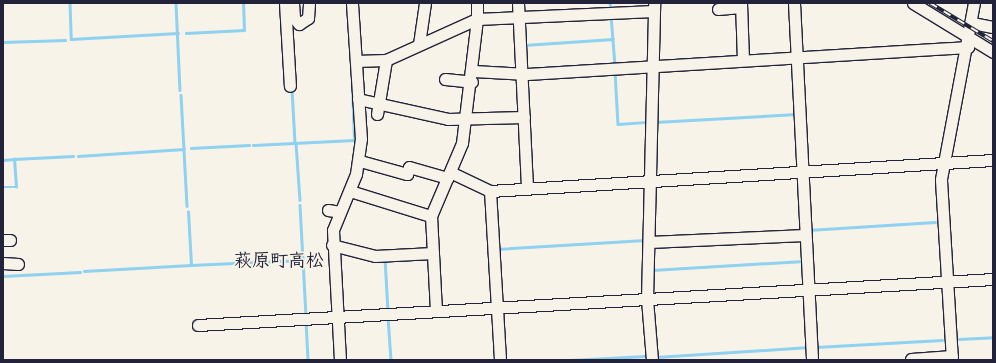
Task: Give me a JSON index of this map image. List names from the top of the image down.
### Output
{
  "districts": ["萩原町高松"]
}
